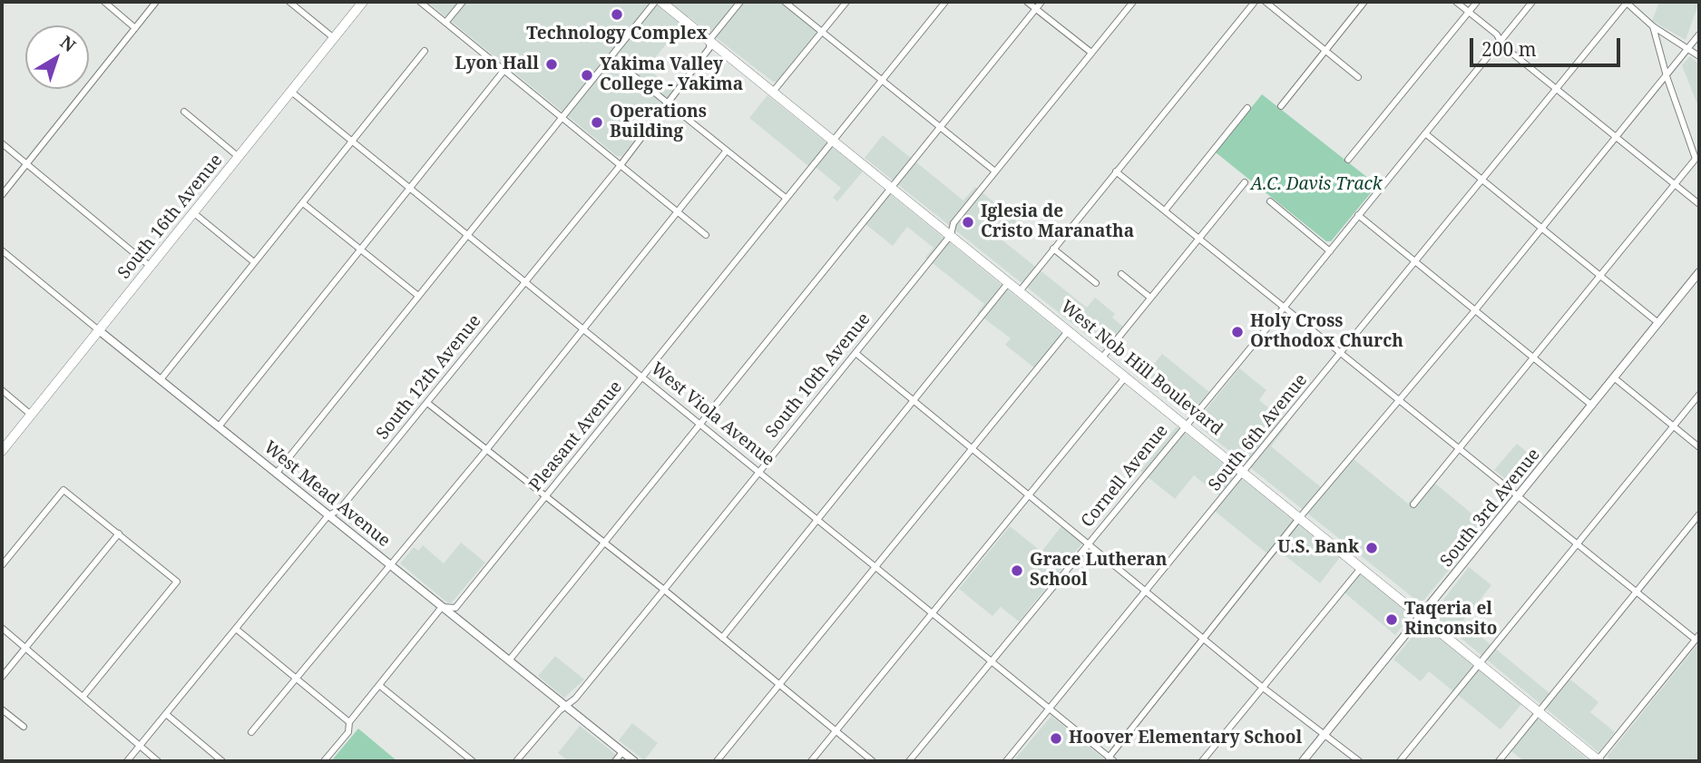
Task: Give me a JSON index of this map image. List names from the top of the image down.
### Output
{
  "streets": {
    "main road": ["South 16th Avenue", "West Nob Hill Boulevard"],
    "street": [
      "South 10th Avenue",
      "South 12th Avenue",
      "West Viola Avenue",
      "South 6th Avenue",
      "Pleasant Avenue",
      "Cornell Avenue",
      "West Mead Avenue",
      "South 3rd Avenue"
    ]
  },
  "crossings": [
    ["South 16th Avenue", "West Viola Avenue"],
    ["South 16th Avenue", "West Mead Avenue"],
    ["West Nob Hill Boulevard", "South 10th Avenue"],
    ["West Nob Hill Boulevard", "South 12th Avenue"],
    ["West Nob Hill Boulevard", "South 6th Avenue"],
    ["West Nob Hill Boulevard", "Pleasant Avenue"],
    ["West Nob Hill Boulevard", "Cornell Avenue"],
    ["West Nob Hill Boulevard", "South 3rd Avenue"],
    ["South 10th Avenue", "West Viola Avenue"],
    ["South 10th Avenue", "West Mead Avenue"],
    ["South 12th Avenue", "West Viola Avenue"],
    ["South 12th Avenue", "West Mead Avenue"],
    ["West Viola Avenue", "South 6th Avenue"],
    ["West Viola Avenue", "Pleasant Avenue"],
    ["West Viola Avenue", "Cornell Avenue"],
    ["Pleasant Avenue", "West Mead Avenue"]
  ],
  "parks": ["A.C. Davis Track"],
  "places": [
    "Technology Complex",
    "Lyon Hall",
    "Yakima Valley College - Yakima",
    "Operations Building",
    "Iglesia de Cristo Maranatha",
    "Holy Cross Orthodox Church",
    "U.S. Bank",
    "Grace Lutheran School",
    "Taqeria el Rinconsito",
    "Hoover Elementary School"
  ],
  "scale_bar": "200 m",
  "north": "top right"
}
